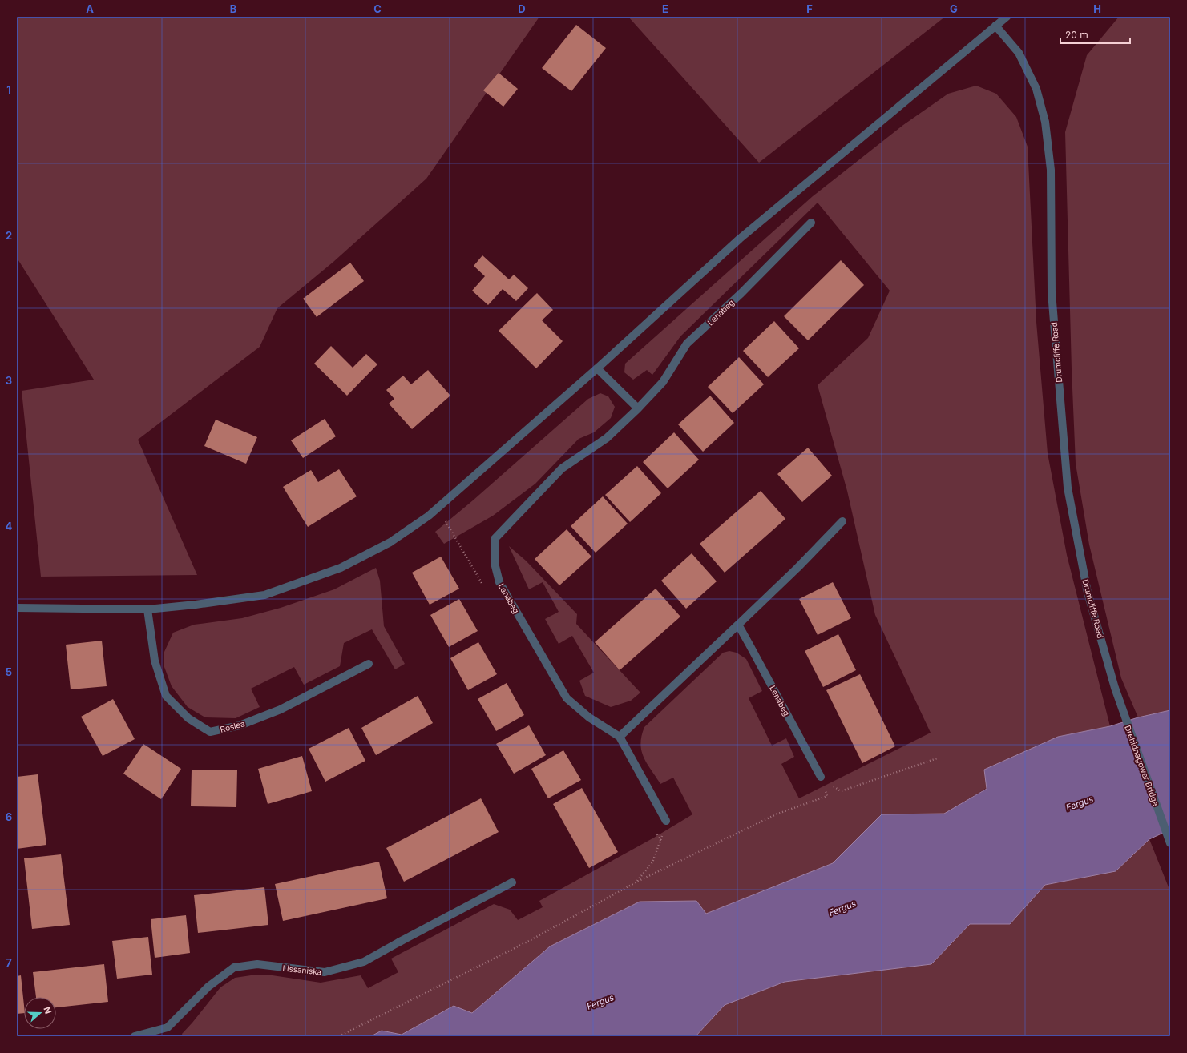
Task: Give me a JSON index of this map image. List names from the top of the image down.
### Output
{
  "streets": {
    "street": [
      "Lenabeg",
      "Drumcliffe Road",
      "Roslea",
      "Drehidnagower Bridge",
      "Lissaniska"
    ]
  },
  "crossings": [
    ["Drumcliffe Road", "Drehidnagower Bridge"]
  ],
  "water": ["Fergus"],
  "scale_bar": "20 m",
  "north": "right",
  "grid": {
    "columns": [
      "A",
      "B",
      "C",
      "D",
      "E",
      "F",
      "G",
      "H"
    ],
    "rows": [
      "1",
      "2",
      "3",
      "4",
      "5",
      "6",
      "7"
    ]
  }
}
